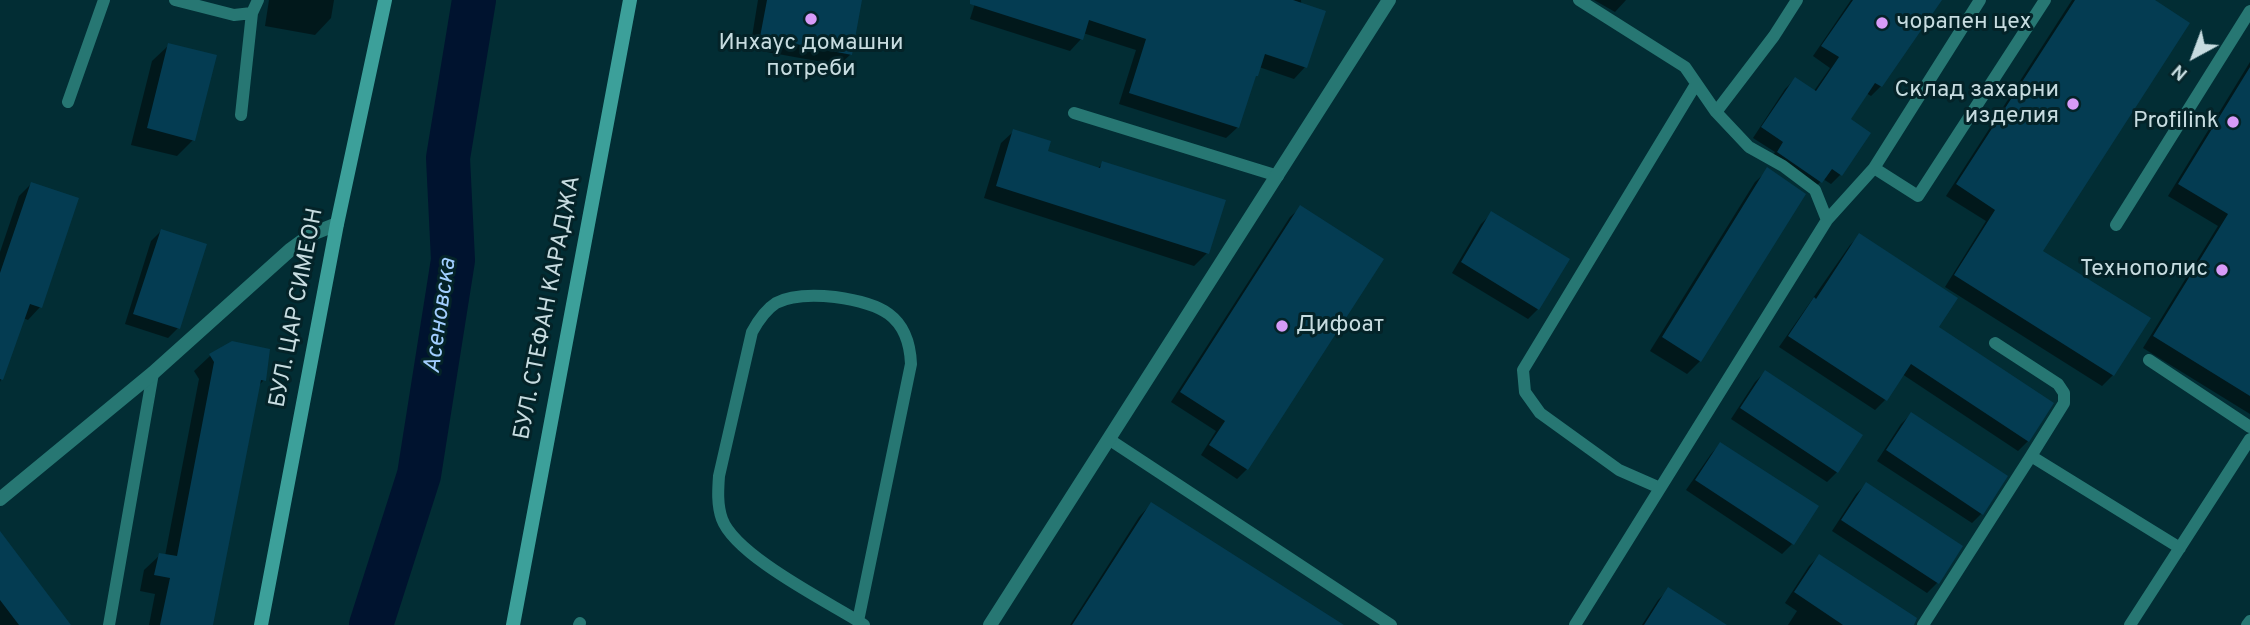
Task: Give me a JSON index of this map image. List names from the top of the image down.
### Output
{
  "streets": {
    "main road": ["БУЛ. ЦАР СИМЕОН", "БУЛ. СТЕФАН КАРАДЖА"]
  },
  "water": ["Асеновска"],
  "places": [
    "Инхаус домашни потреби",
    "чорапен цех",
    "Склад захарни изделия",
    "Profilink",
    "Технополис",
    "Дифоат"
  ],
  "north": "bottom left"
}
